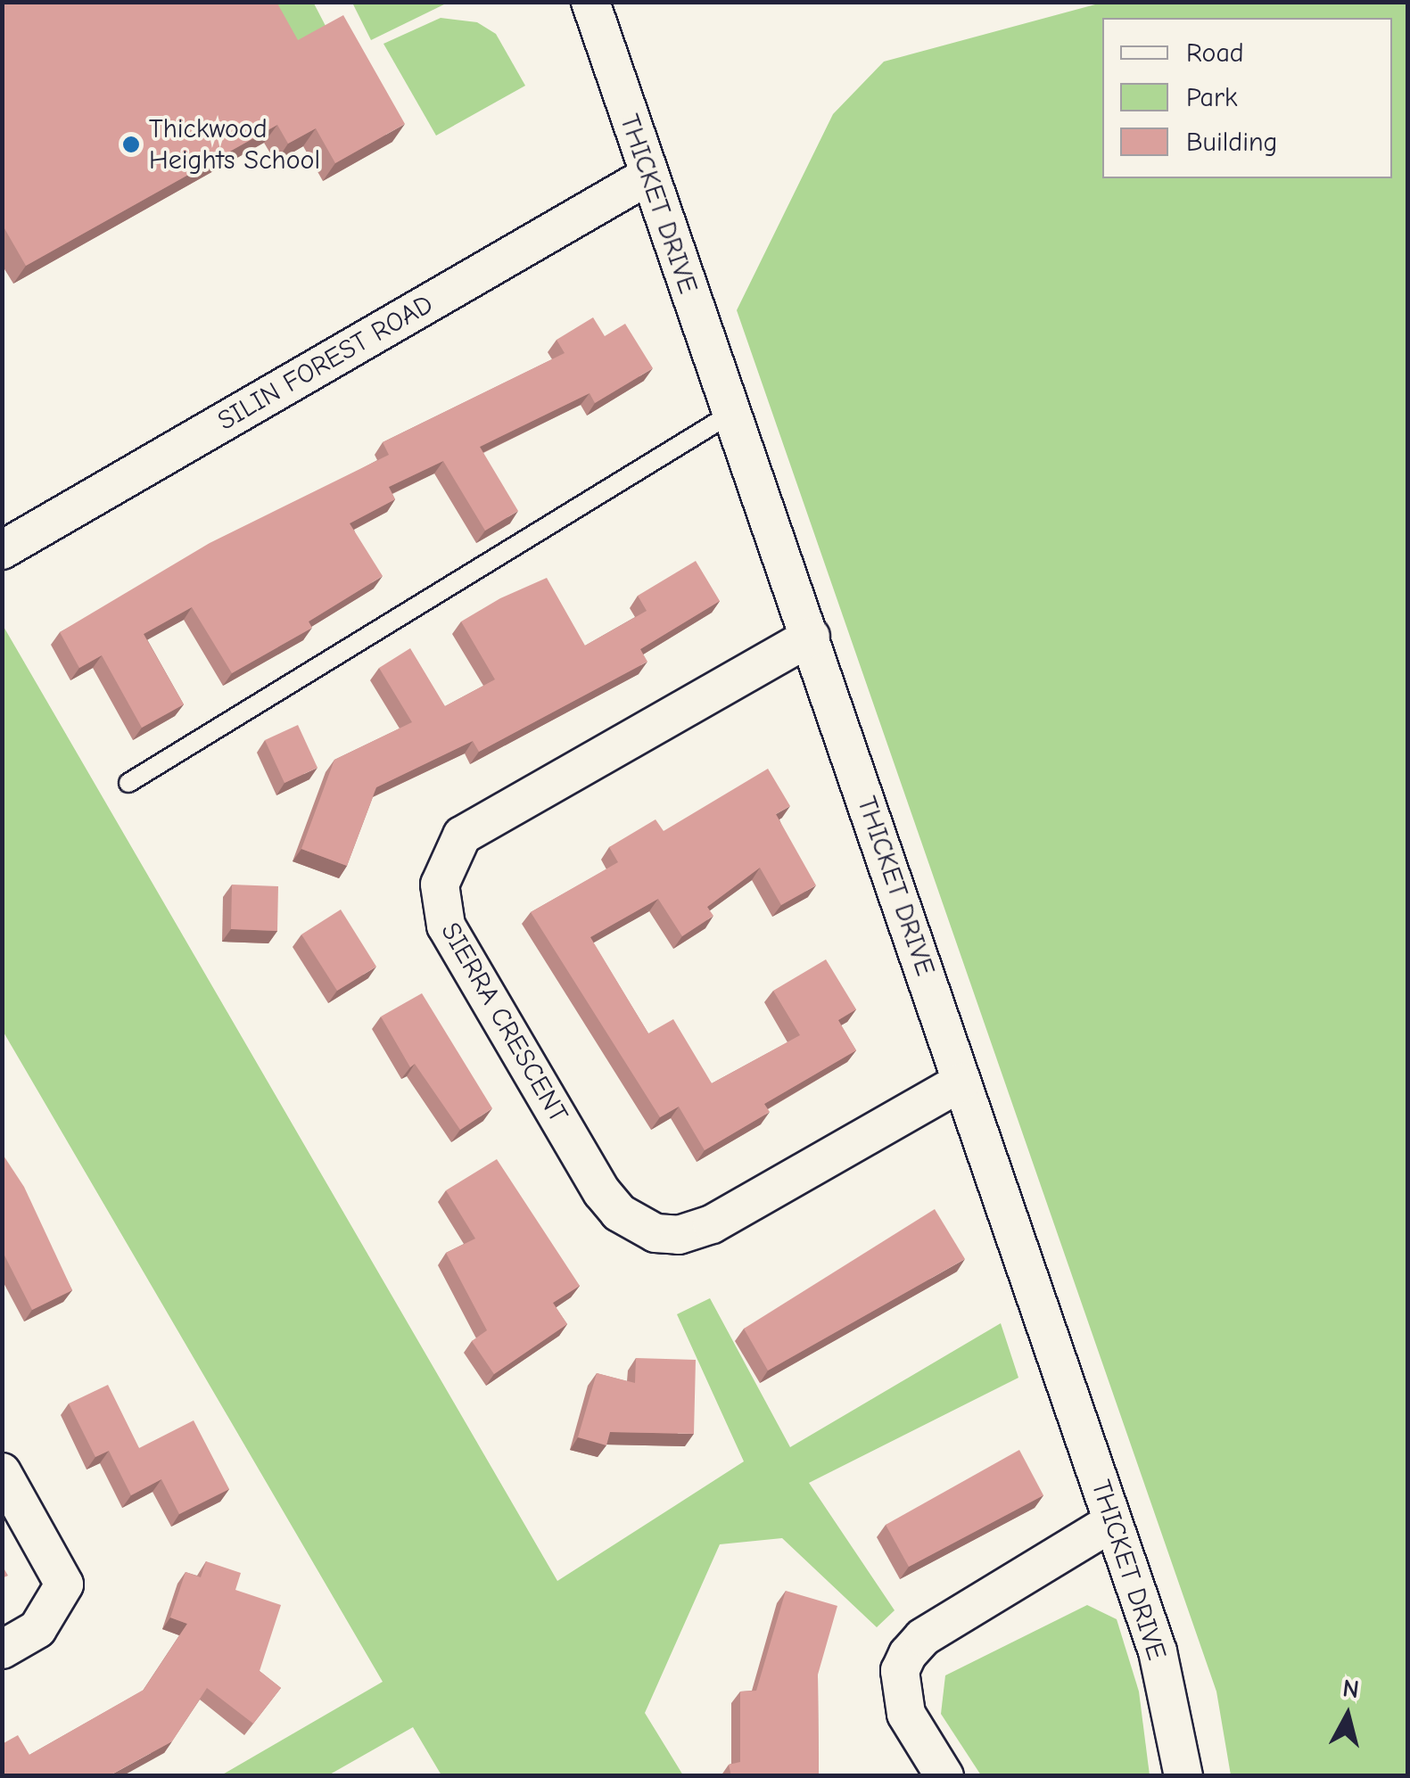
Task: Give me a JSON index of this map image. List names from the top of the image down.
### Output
{
  "streets": {
    "street": ["THICKET DRIVE", "SILIN FOREST ROAD", "SIERRA CRESCENT"]
  },
  "crossings": [
    ["THICKET DRIVE", "SILIN FOREST ROAD"],
    ["THICKET DRIVE", "SIERRA CRESCENT"]
  ],
  "places": ["Thickwood Heights School"],
  "legend": ["Road", "Park", "Building"],
  "north": "top"
}
